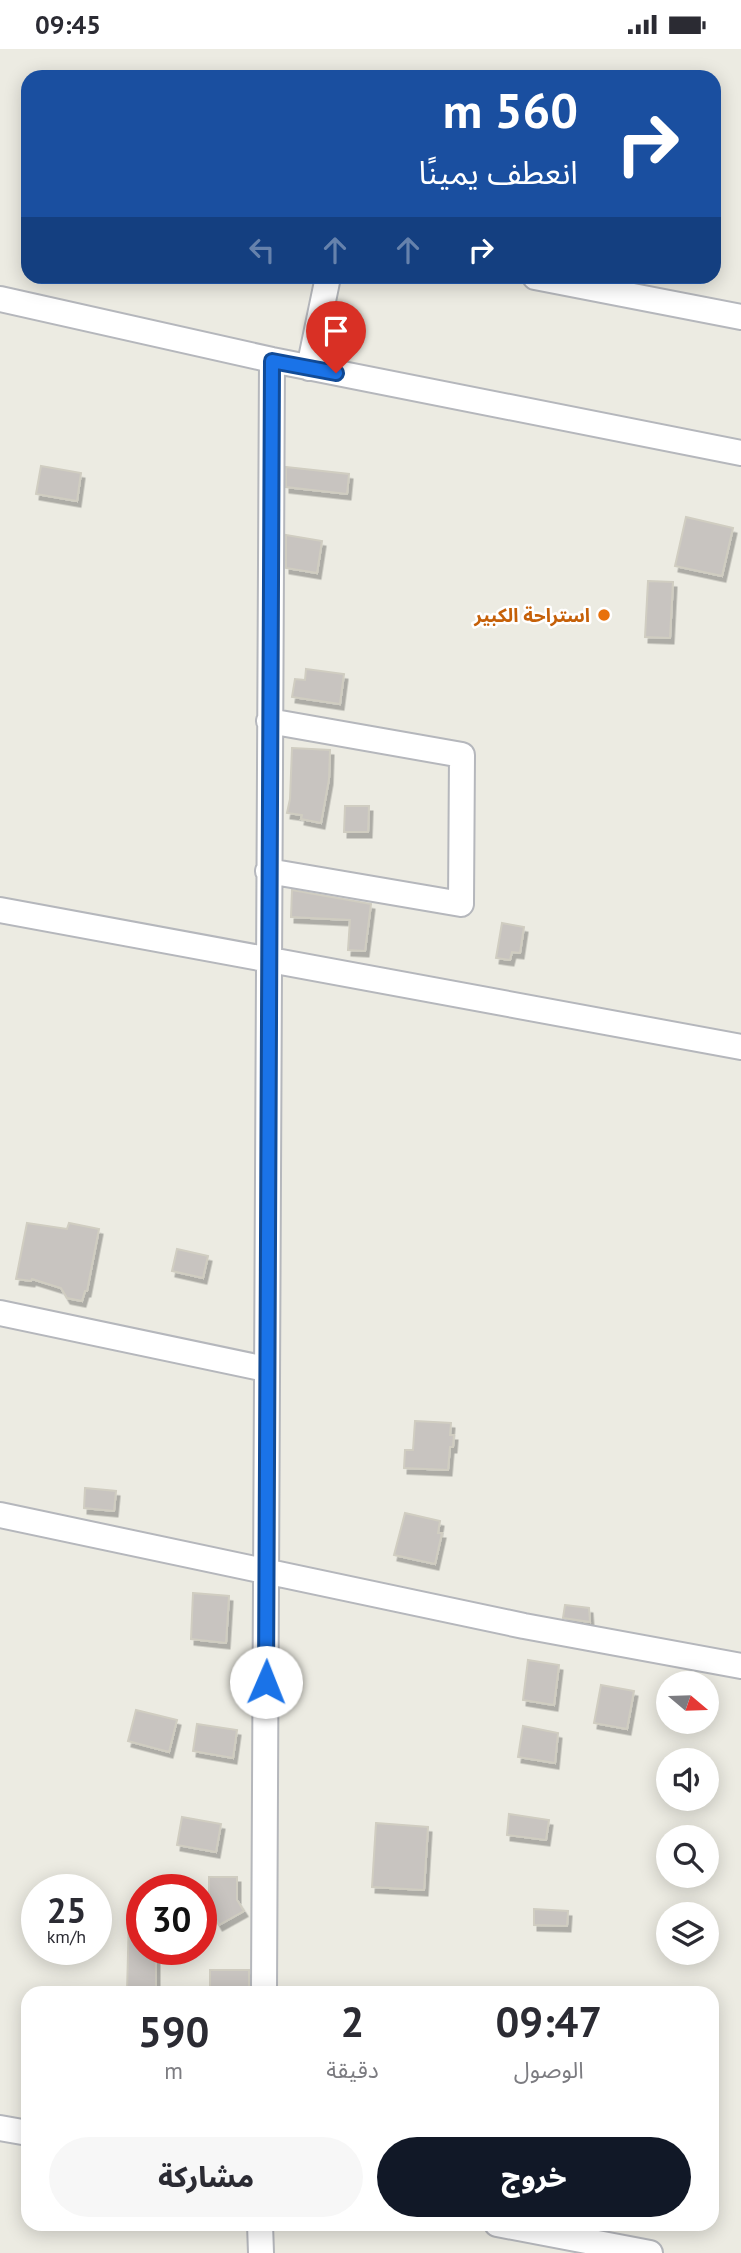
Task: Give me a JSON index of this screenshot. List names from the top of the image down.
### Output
{
  "places": ["استراحة الكبير"],
  "north": "right",
  "page": {
    "status": "09:45",
    "turn": ["560 m", "انعطف يمينًا"],
    "speed": "25 km/h",
    "limit": "30",
    "eta": [
      "09:47",
      "الوصول",
      "2",
      "دقيقة",
      "590",
      "m"
    ],
    "buttons": ["خروج", "مشاركة"]
  }
}
